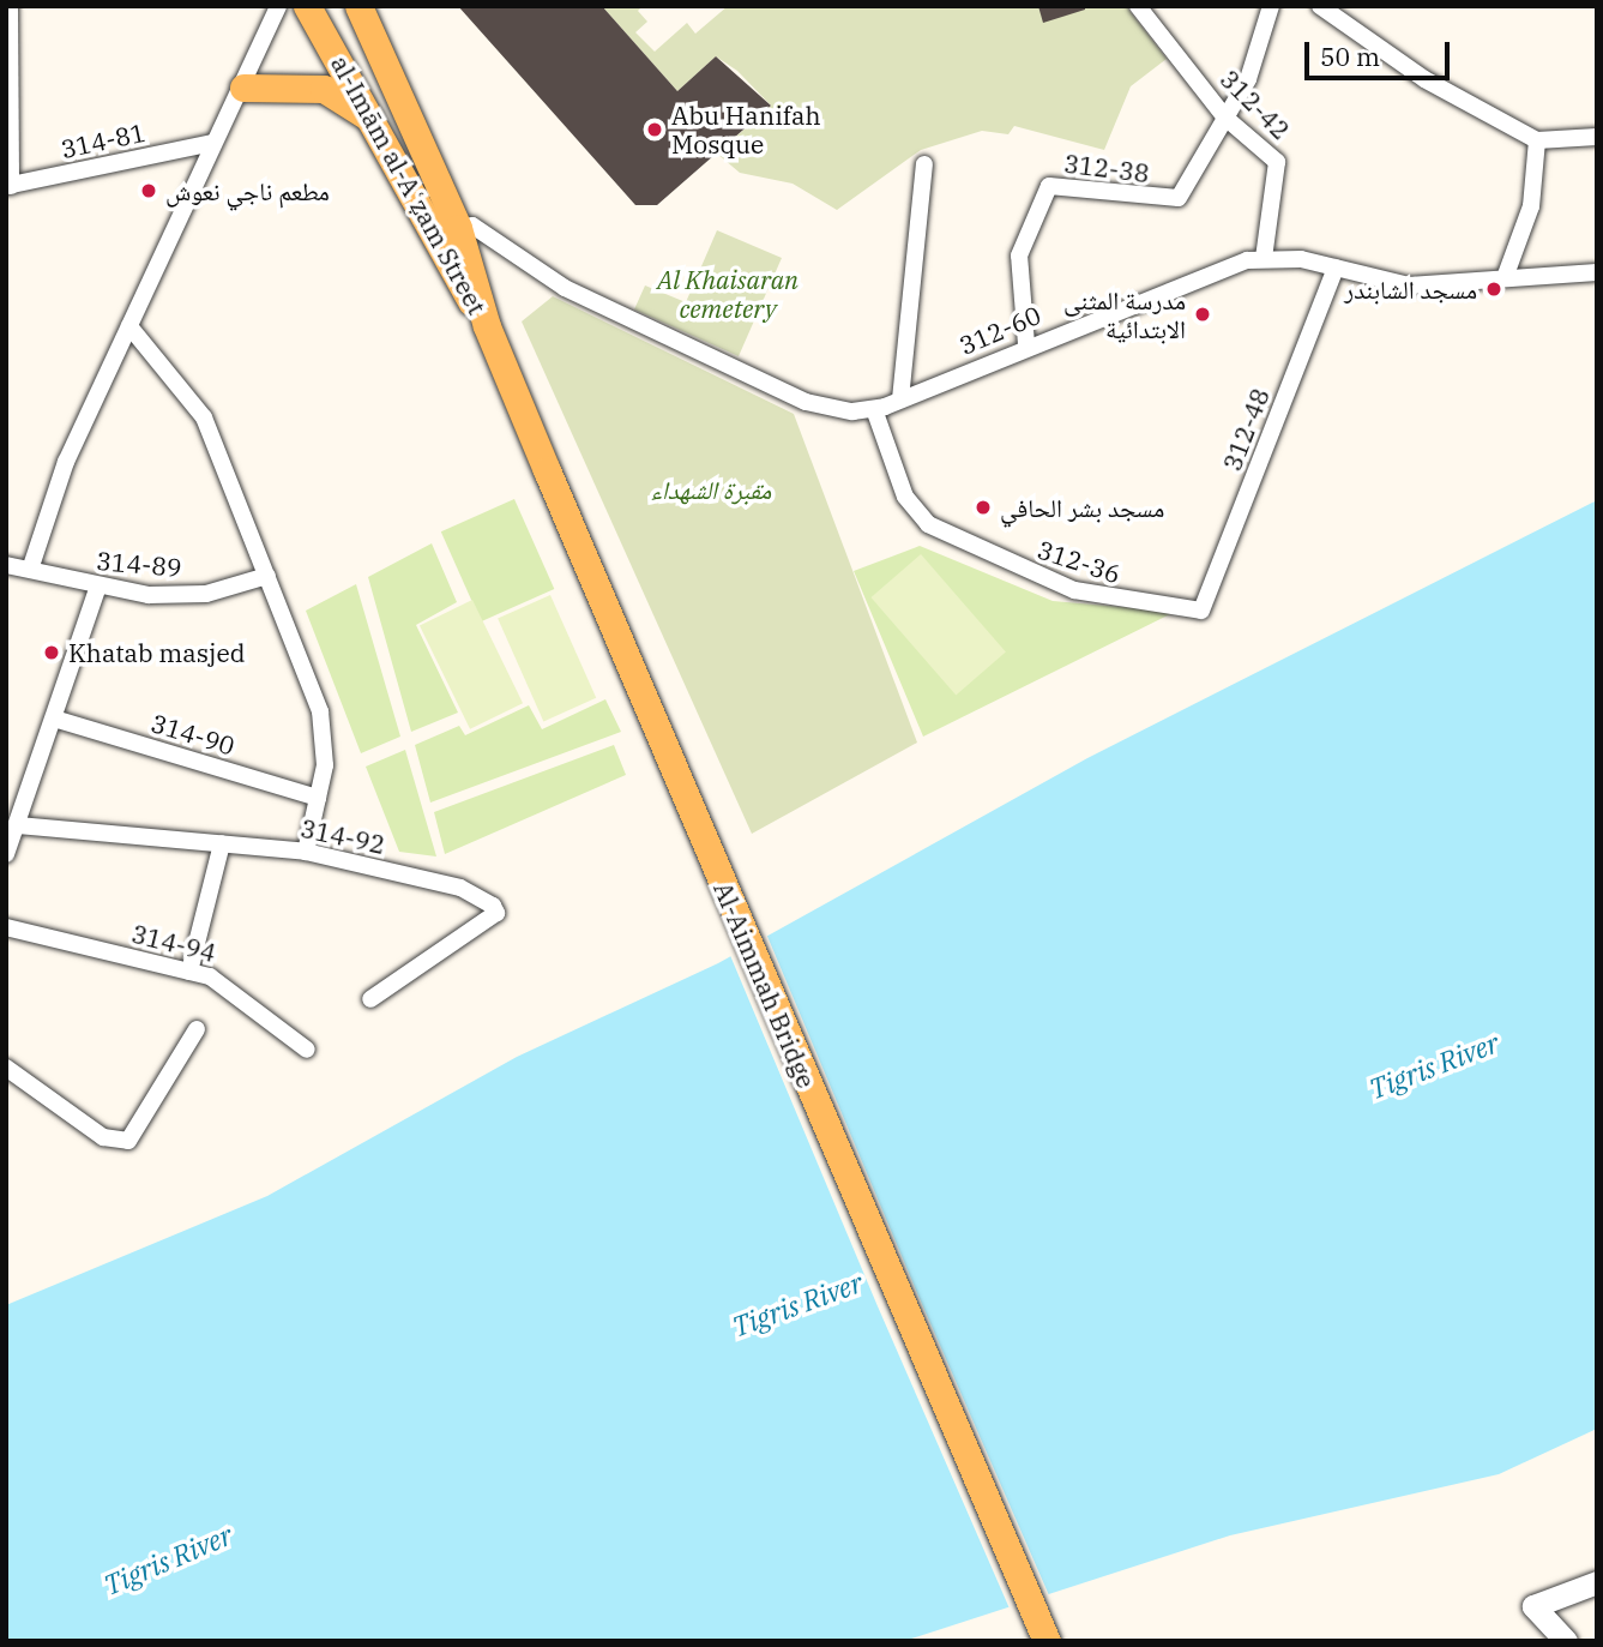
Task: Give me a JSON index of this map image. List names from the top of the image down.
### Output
{
  "streets": {
    "main road": ["al-Imām al-Aʿẓam Street", "Al-Aimmah Bridge"],
    "street": [
      "312-42",
      "314-81",
      "312-38",
      "312-60",
      "312-48",
      "312-36",
      "314-89",
      "314-90",
      "314-92",
      "314-94"
    ]
  },
  "crossings": [
    ["312-42", "312-38"],
    ["312-42", "312-60"],
    ["312-38", "312-60"],
    ["al-Imām al-Aʿẓam Street", "312-60"],
    ["al-Imām al-Aʿẓam Street", "Al-Aimmah Bridge"],
    ["312-60", "312-48"],
    ["312-60", "312-36"],
    ["312-48", "312-36"]
  ],
  "water": ["Tigris River"],
  "parks": ["Al Khaisaran cemetery", "مقبرة الشهداء"],
  "places": [
    "Abu Hanifah Mosque",
    "مطعم ناجي نعوش",
    "مسجد الشابندر",
    "مدرسة المثنى الابتدائية",
    "مسجد بشر الحافي",
    "Khatab masjed"
  ],
  "scale_bar": "50 m"
}
